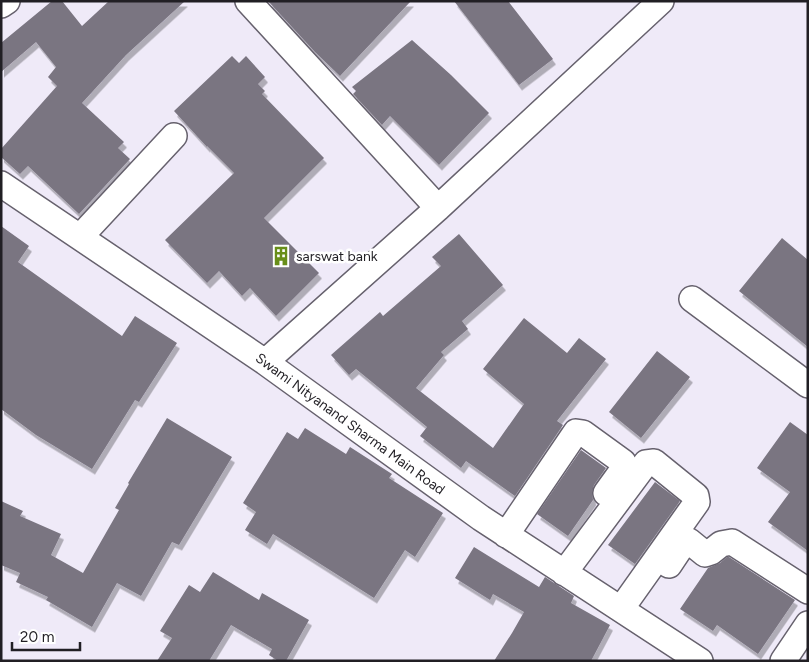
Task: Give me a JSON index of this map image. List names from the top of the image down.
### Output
{
  "streets": {
    "street": ["Swami Nityanand Sharma Main Road"]
  },
  "places": {
    "building": ["sarswat bank"]
  },
  "scale_bar": "20 m"
}
